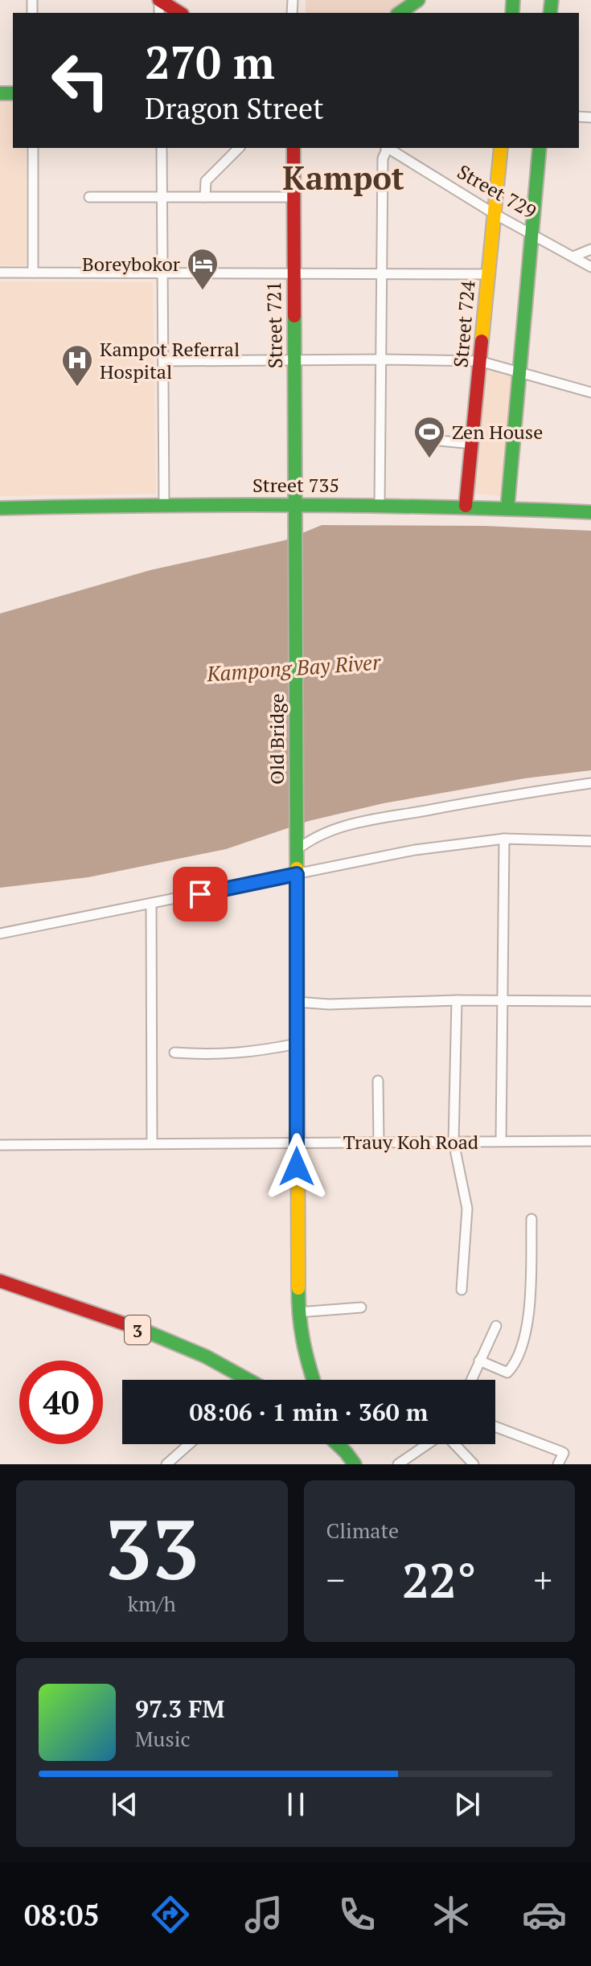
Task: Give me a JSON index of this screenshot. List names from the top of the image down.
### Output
{
  "streets": {
    "main road": [
      "Street 724",
      "Street 721",
      "Street 735",
      "Old Bridge",
      "3"
    ],
    "street": ["Street 729", "Trauy Koh Road"]
  },
  "crossings": [
    ["Street 729", "Street 724"],
    ["Street 724", "Street 735"],
    ["Street 721", "Street 735"],
    ["Street 721", "Old Bridge"],
    ["Old Bridge", "Trauy Koh Road"]
  ],
  "districts": ["Kampot"],
  "water": ["Kampong Bay River"],
  "places": {
    "hotel": ["Boreybokor"],
    "hospital": ["Kampot Referral Hospital"],
    "sports": ["Zen House"]
  },
  "page": {
    "turn": ["270 m", "Dragon Street"],
    "limit": "40",
    "trip": "08:06 · 1 min · 360 m",
    "tile": [
      ["33", "km/h"],
      "Climate"
    ],
    "heat": ["−", "22°", "+"],
    "song": ["97.3 FM", "Music"],
    "tabs": "08:05"
  }
}
